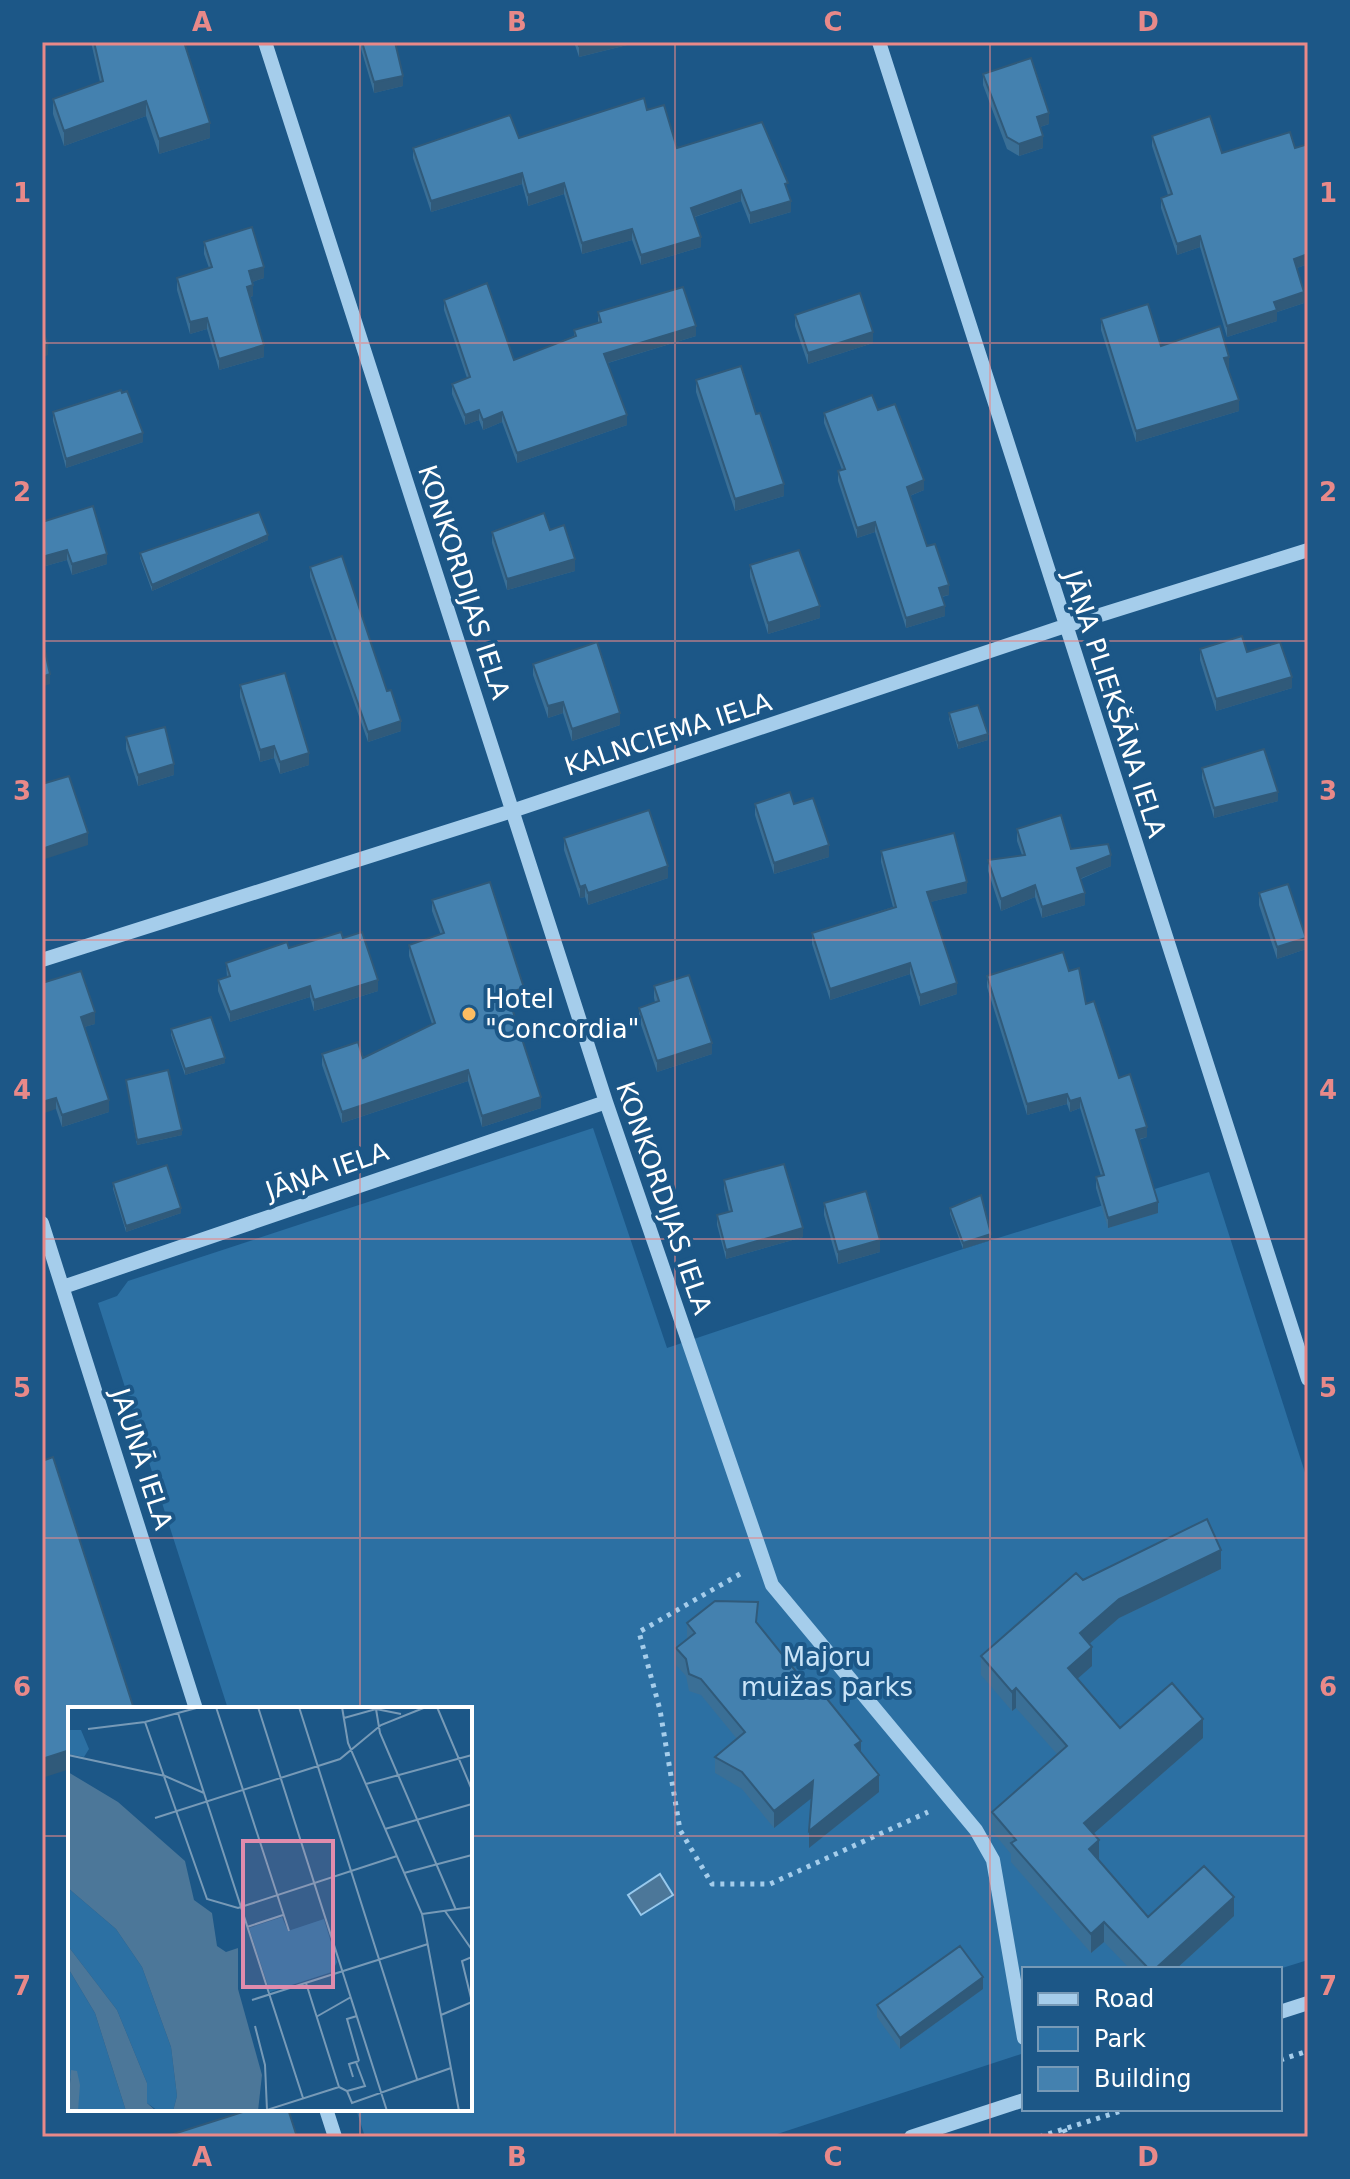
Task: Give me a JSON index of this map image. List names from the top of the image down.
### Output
{
  "streets": {
    "street": [
      "KONKORDIJAS IELA",
      "JĀŅA PLIEKŠĀNA IELA",
      "KALNCIEMA IELA",
      "JĀŅA IELA",
      "JAUNĀ IELA"
    ]
  },
  "crossings": [
    ["KONKORDIJAS IELA", "KALNCIEMA IELA"],
    ["KONKORDIJAS IELA", "JĀŅA IELA"],
    ["JĀŅA PLIEKŠĀNA IELA", "KALNCIEMA IELA"],
    ["JĀŅA IELA", "JAUNĀ IELA"]
  ],
  "parks": ["Majoru muižas parks"],
  "places": ["Hotel \"Concordia\""],
  "legend": ["Road", "Park", "Building"],
  "grid": {
    "columns": [
      "A",
      "B",
      "C",
      "D"
    ],
    "rows": [
      "1",
      "2",
      "3",
      "4",
      "5",
      "6",
      "7"
    ]
  }
}
